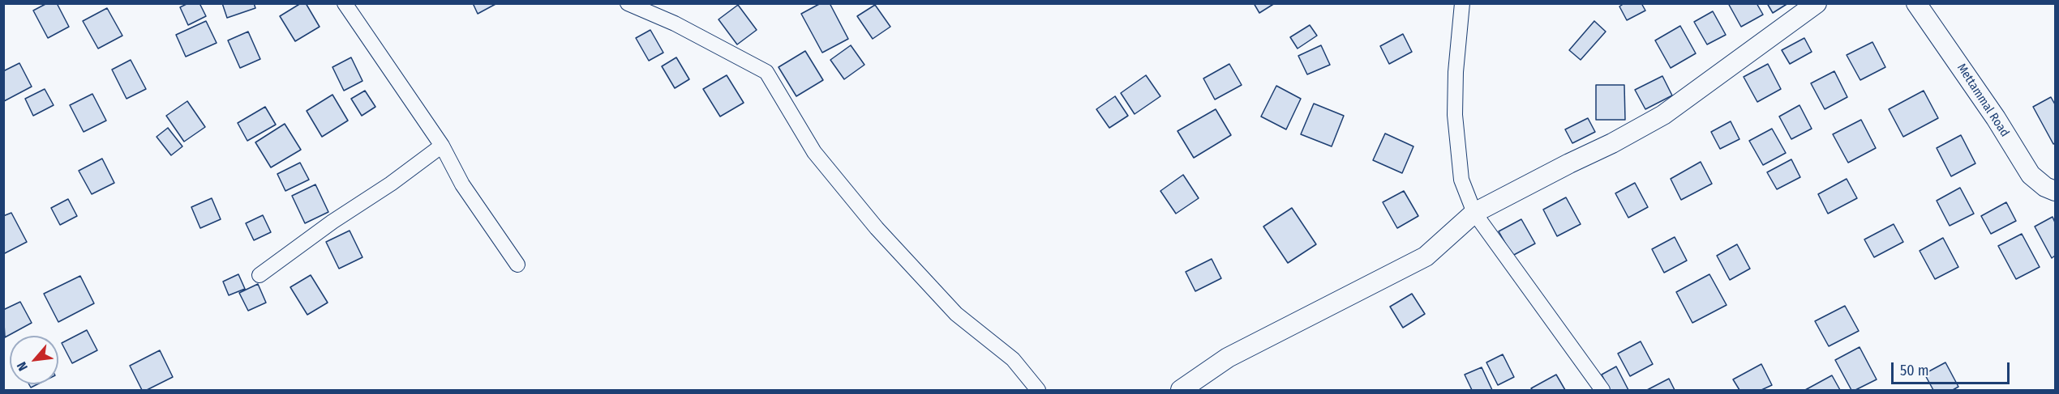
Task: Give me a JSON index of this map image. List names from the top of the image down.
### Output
{
  "streets": {
    "main road": ["Mettammal Road"]
  },
  "scale_bar": "50 m",
  "north": "bottom left"
}
